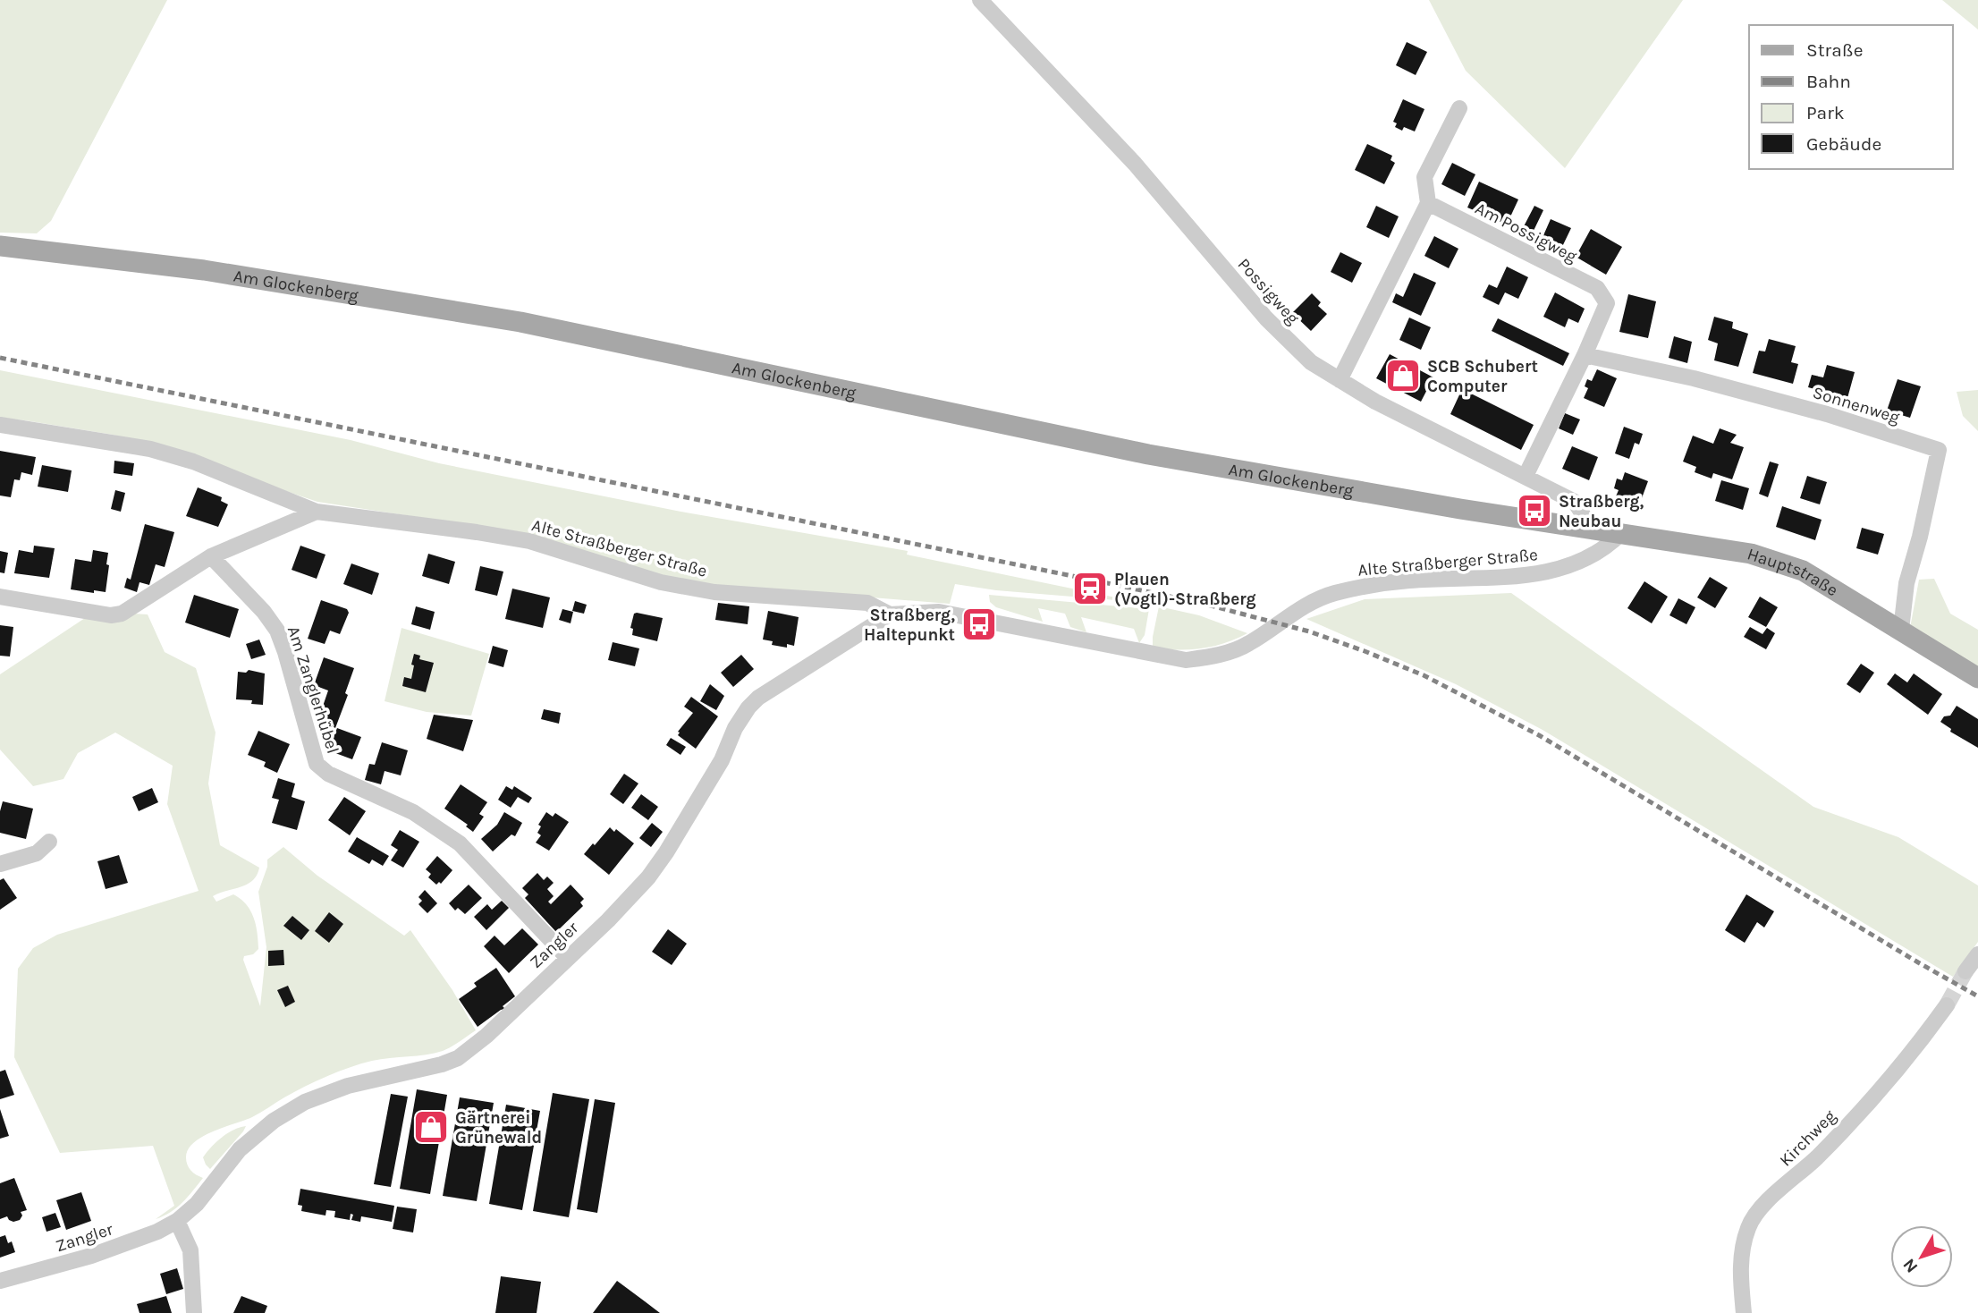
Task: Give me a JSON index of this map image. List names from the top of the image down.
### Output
{
  "streets": {
    "main road": ["Am Glockenberg", "Hauptstraße"],
    "street": [
      "Am Possigweg",
      "Possigweg",
      "Sonnenweg",
      "Alte Straßberger Straße",
      "Am Zanglerhübel",
      "Zangler",
      "Kirchweg"
    ]
  },
  "crossings": [
    ["Am Possigweg", "Possigweg"],
    ["Am Possigweg", "Sonnenweg"],
    ["Am Glockenberg", "Possigweg"],
    ["Am Glockenberg", "Hauptstraße"],
    ["Possigweg", "Hauptstraße"],
    ["Sonnenweg", "Hauptstraße"],
    ["Alte Straßberger Straße", "Hauptstraße"],
    ["Alte Straßberger Straße", "Zangler"],
    ["Am Zanglerhübel", "Zangler"]
  ],
  "places": {
    "shop": ["SCB Schubert Computer", "Gärtnerei Grünewald"],
    "bus stop": ["Straßberg, Neubau", "Straßberg, Haltepunkt"],
    "station": ["Plauen (Vogtl)-Straßberg"]
  },
  "legend": [
    "Straße",
    "Bahn",
    "Park",
    "Gebäude"
  ],
  "north": "bottom left"
}
